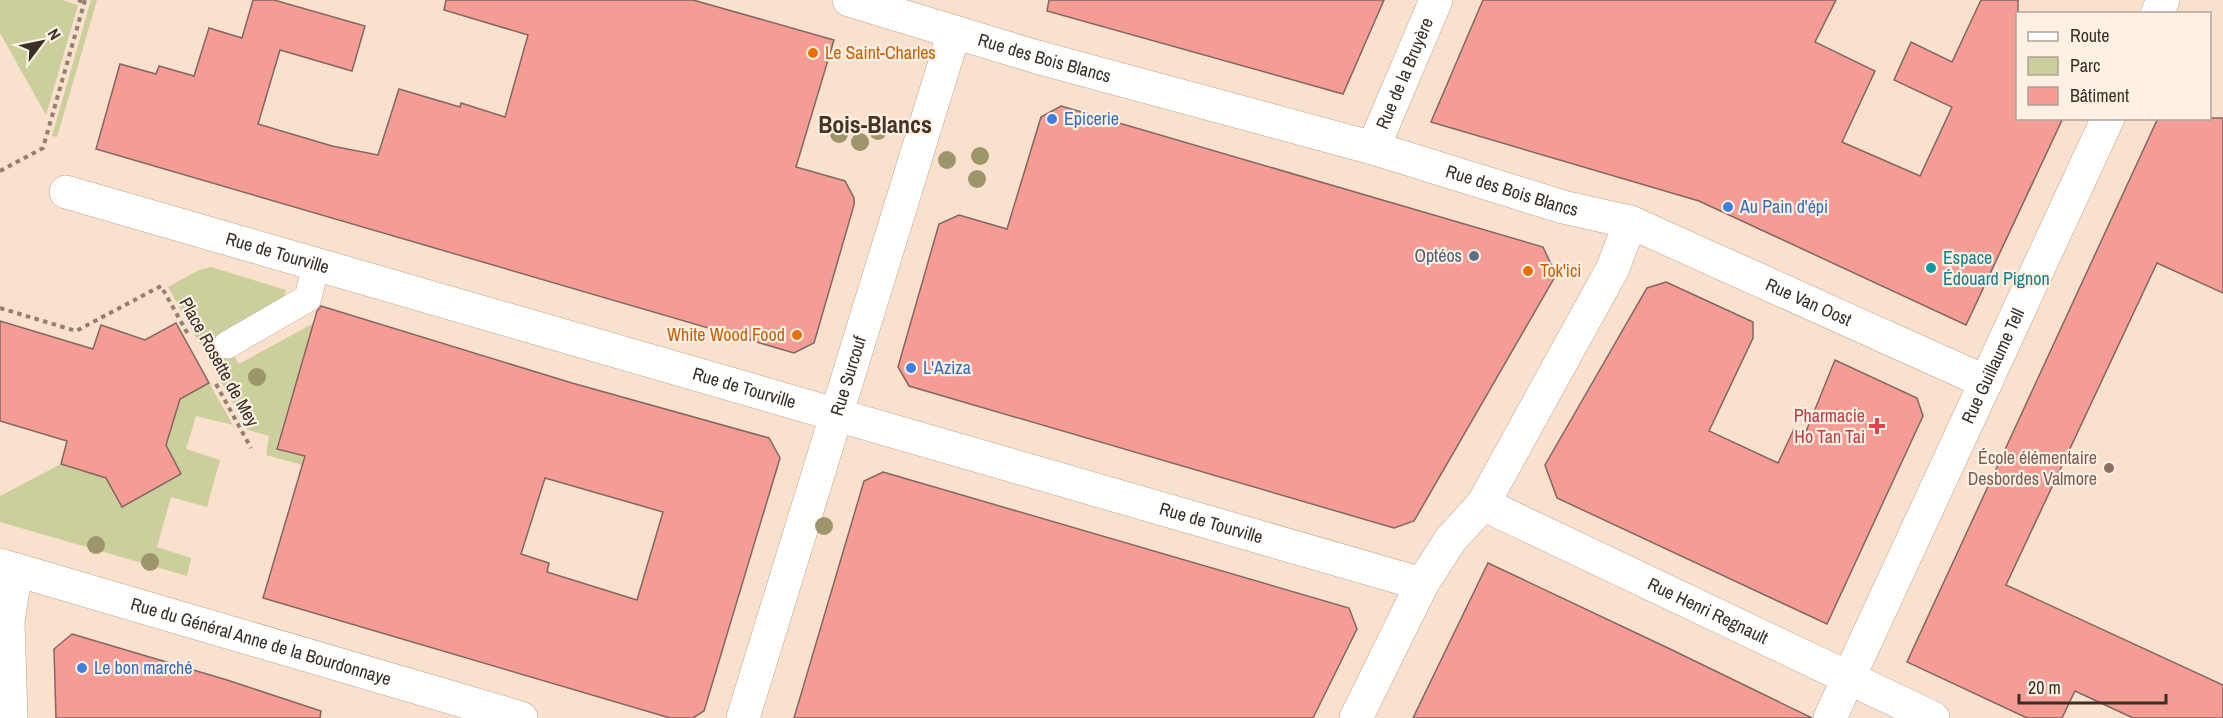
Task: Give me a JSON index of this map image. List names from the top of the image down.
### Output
{
  "streets": {
    "street": [
      "Rue des Bois Blancs",
      "Rue de la Bruyère",
      "Rue de Tourville",
      "Rue Van Oost",
      "Rue Guillaume Tell",
      "Rue Surcouf",
      "Rue Henri Regnault",
      "Rue du Général Anne de la Bourdonnaye"
    ],
    "path": ["Place Rosette de Mey"]
  },
  "crossings": [
    ["Rue des Bois Blancs", "Rue de la Bruyère"],
    ["Rue des Bois Blancs", "Rue Van Oost"],
    ["Rue des Bois Blancs", "Rue Surcouf"],
    ["Rue de Tourville", "Rue Surcouf"],
    ["Rue Van Oost", "Rue Guillaume Tell"],
    ["Rue Guillaume Tell", "Rue Henri Regnault"]
  ],
  "districts": ["Bois-Blancs"],
  "places": {
    "other": [
      "Le Saint-Charles",
      "Epicerie",
      "Au Pain d'épi",
      "Optéos",
      "Espace Édouard Pignon",
      "Tok'ici",
      "White Wood Food",
      "L'Aziza",
      "École élémentaire Desbordes Valmore",
      "Le bon marché"
    ],
    "health": ["Pharmacie Ho Tan Tai"]
  },
  "legend": ["Route", "Parc", "Bâtiment"],
  "scale_bar": "20 m",
  "north": "top right"
}
